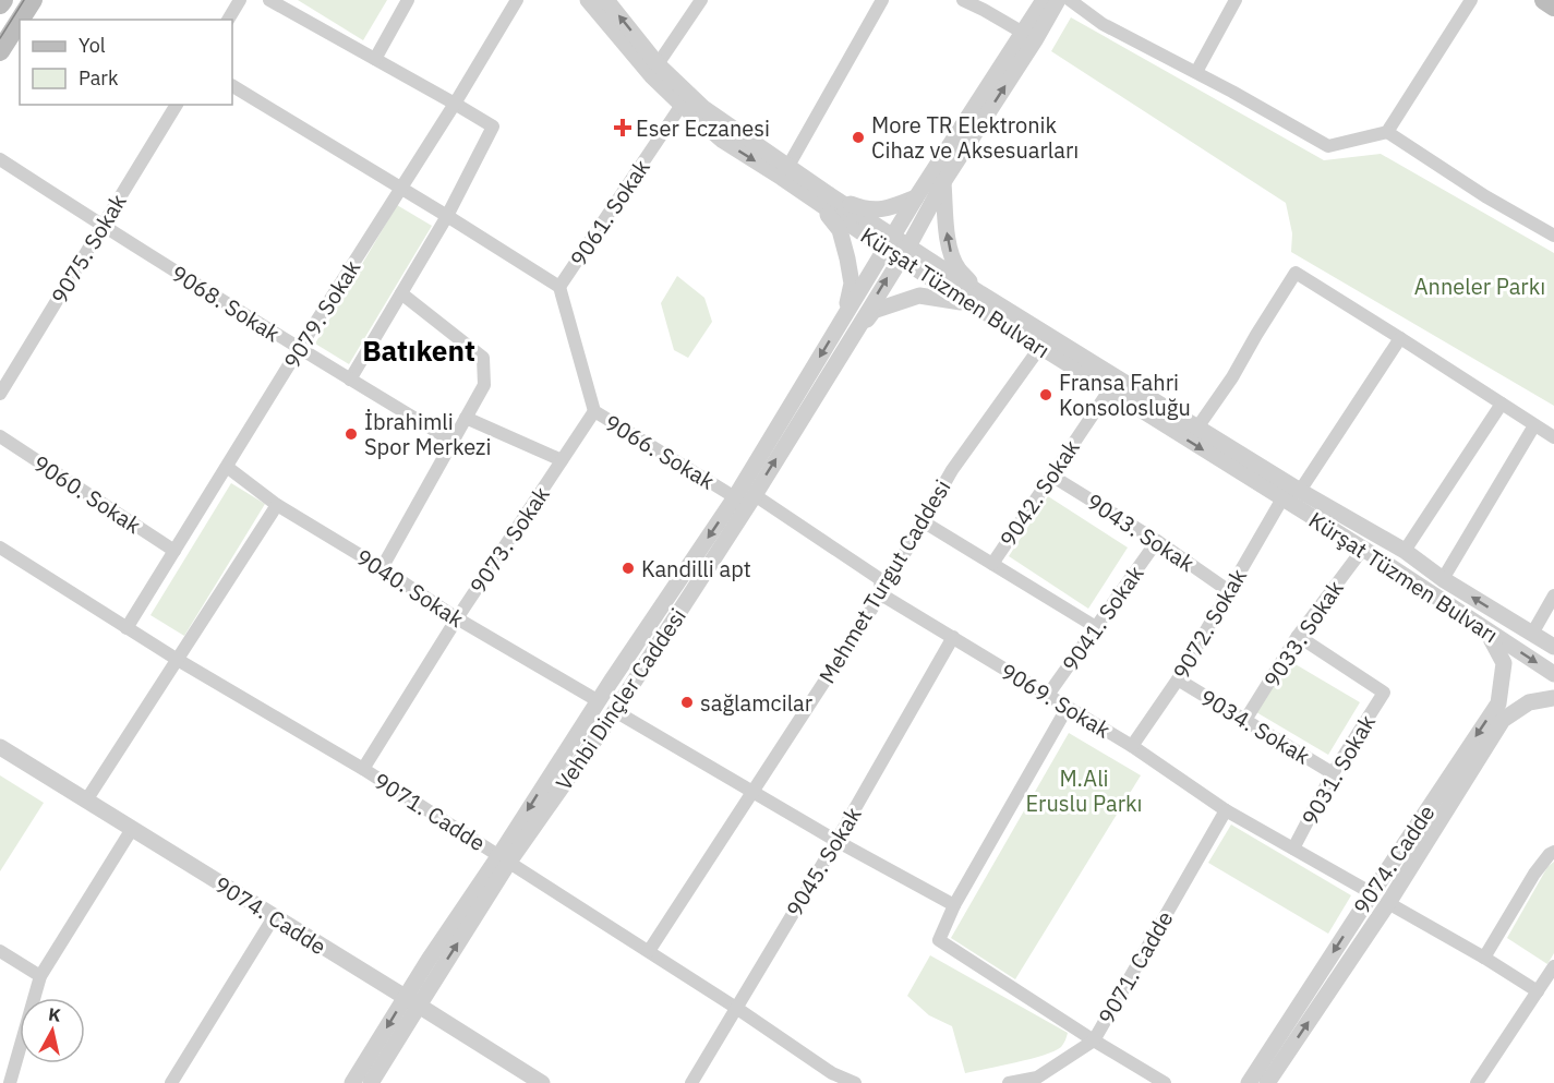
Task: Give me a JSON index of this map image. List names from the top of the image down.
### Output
{
  "streets": {
    "street": [
      "9061. Sokak",
      "9075. Sokak",
      "Kürşat Tüzmen Bulvarı",
      "9068. Sokak",
      "9079. Sokak",
      "9066. Sokak",
      "9042. Sokak",
      "9060. Sokak",
      "9043. Sokak",
      "9073. Sokak",
      "Mehmet Turgut Caddesi",
      "9040. Sokak",
      "9041. Sokak",
      "9072. Sokak",
      "9033. Sokak",
      "Vehbi Dinçler Caddesi",
      "9069. Sokak",
      "9034. Sokak",
      "9031. Sokak",
      "9071. Cadde",
      "9074. Cadde",
      "9045. Sokak"
    ]
  },
  "crossings": [
    ["9061. Sokak", "Kürşat Tüzmen Bulvarı"],
    ["9061. Sokak", "9066. Sokak"],
    ["9075. Sokak", "9068. Sokak"],
    ["Kürşat Tüzmen Bulvarı", "9042. Sokak"],
    ["Kürşat Tüzmen Bulvarı", "Mehmet Turgut Caddesi"],
    ["Kürşat Tüzmen Bulvarı", "9072. Sokak"],
    ["Kürşat Tüzmen Bulvarı", "9033. Sokak"],
    ["Kürşat Tüzmen Bulvarı", "Vehbi Dinçler Caddesi"],
    ["Kürşat Tüzmen Bulvarı", "9074. Cadde"],
    ["9068. Sokak", "9079. Sokak"],
    ["9079. Sokak", "9060. Sokak"],
    ["9079. Sokak", "9040. Sokak"],
    ["9079. Sokak", "9071. Cadde"],
    ["9066. Sokak", "9073. Sokak"],
    ["9042. Sokak", "9043. Sokak"],
    ["9043. Sokak", "9041. Sokak"],
    ["9043. Sokak", "9072. Sokak"],
    ["9073. Sokak", "9040. Sokak"],
    ["9073. Sokak", "9071. Cadde"],
    ["Mehmet Turgut Caddesi", "9069. Sokak"],
    ["Mehmet Turgut Caddesi", "9071. Cadde"],
    ["9041. Sokak", "9069. Sokak"],
    ["9072. Sokak", "9069. Sokak"],
    ["9072. Sokak", "9034. Sokak"],
    ["9033. Sokak", "9034. Sokak"],
    ["9033. Sokak", "9031. Sokak"],
    ["Vehbi Dinçler Caddesi", "9069. Sokak"],
    ["Vehbi Dinçler Caddesi", "9071. Cadde"],
    ["9069. Sokak", "9031. Sokak"],
    ["9069. Sokak", "9071. Cadde"],
    ["9069. Sokak", "9074. Cadde"],
    ["9069. Sokak", "9045. Sokak"],
    ["9034. Sokak", "9031. Sokak"],
    ["9071. Cadde", "9045. Sokak"]
  ],
  "districts": ["Batıkent"],
  "parks": ["Anneler Parkı", "M.Ali Eruslu Parkı"],
  "places": {
    "health": ["Eser Eczanesi"],
    "other": [
      "More TR Elektronik Cihaz ve Aksesuarları",
      "Fransa Fahri Konsolosluğu",
      "İbrahimli Spor Merkezi",
      "Kandilli apt",
      "sağlamcilar"
    ]
  },
  "legend": ["Yol", "Park"],
  "north": "top"
}
